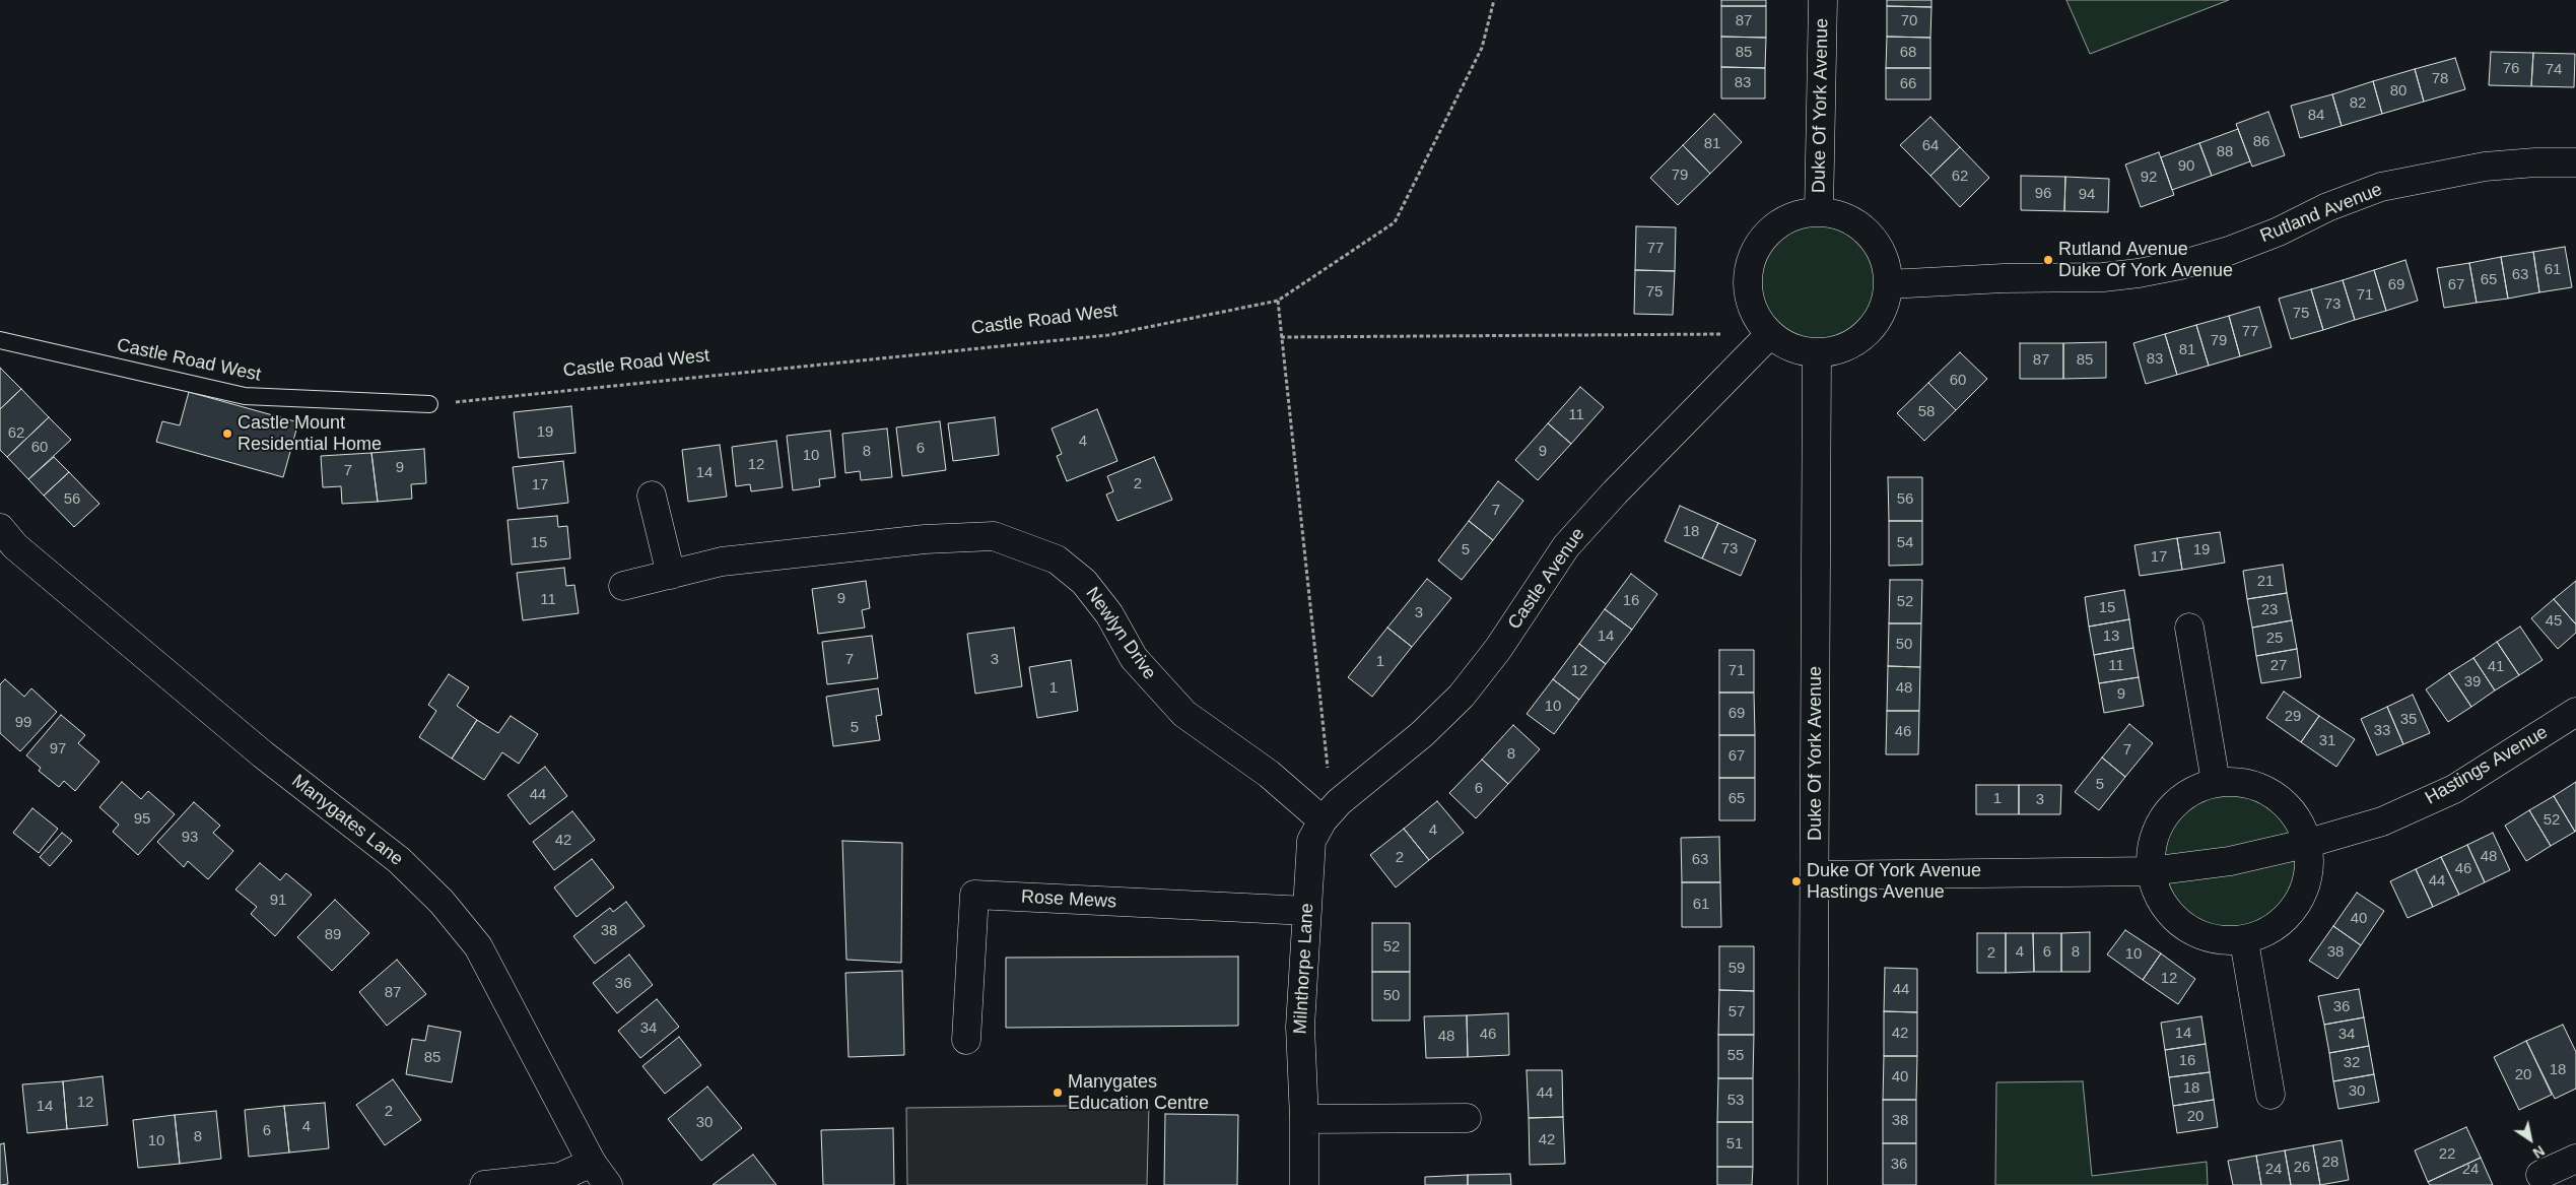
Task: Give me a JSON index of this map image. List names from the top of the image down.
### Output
{
  "streets": {
    "street": [
      "Duke Of York Avenue",
      "Rutland Avenue",
      "Castle Avenue",
      "Newlyn Drive",
      "Hastings Avenue",
      "Manygates Lane",
      "Rose Mews",
      "Milnthorpe Lane"
    ],
    "lane": ["Castle Road West"]
  },
  "crossings": [
    ["Duke Of York Avenue", "Rutland Avenue"],
    ["Duke Of York Avenue", "Castle Avenue"],
    ["Duke Of York Avenue", "Hastings Avenue"],
    ["Rutland Avenue", "Castle Avenue"],
    ["Castle Avenue", "Newlyn Drive"],
    ["Castle Avenue", "Milnthorpe Lane"],
    ["Newlyn Drive", "Milnthorpe Lane"],
    ["Rose Mews", "Milnthorpe Lane"]
  ],
  "places": [
    "Rutland Avenue Duke Of York Avenue",
    "Castle Mount Residential Home",
    "Duke Of York Avenue Hastings Avenue",
    "Manygates Education Centre"
  ],
  "house_numbers": [
    "87",
    "70",
    "85",
    "68",
    "76",
    "74",
    "78",
    "83",
    "66",
    "80",
    "82",
    "84",
    "86",
    "81",
    "64",
    "88",
    "90",
    "79",
    "62",
    "92",
    "96",
    "94",
    "77",
    "61",
    "63",
    "65",
    "69",
    "67",
    "75",
    "71",
    "73",
    "75",
    "77",
    "79",
    "81",
    "83",
    "87",
    "85",
    "60",
    "58",
    "11",
    "19",
    "62",
    "4",
    "60",
    "6",
    "8",
    "9",
    "10",
    "12",
    "9",
    "7",
    "14",
    "2",
    "17",
    "56",
    "56",
    "7",
    "18",
    "15",
    "54",
    "73",
    "5",
    "19",
    "17",
    "21",
    "9",
    "11",
    "16",
    "52",
    "15",
    "23",
    "3",
    "45",
    "14",
    "13",
    "25",
    "50",
    "7",
    "3",
    "1",
    "11",
    "27",
    "41",
    "12",
    "71",
    "39",
    "1",
    "48",
    "9",
    "10",
    "69",
    "29",
    "35",
    "99",
    "5",
    "33",
    "46",
    "31",
    "97",
    "7",
    "8",
    "67",
    "5",
    "6",
    "44",
    "65",
    "1",
    "3",
    "95",
    "52",
    "4",
    "93",
    "42",
    "48",
    "2",
    "63",
    "46",
    "44",
    "91",
    "61",
    "40",
    "38",
    "89",
    "52",
    "4",
    "6",
    "8",
    "38",
    "2",
    "10",
    "59",
    "12",
    "36",
    "44",
    "87",
    "50",
    "36",
    "57",
    "34",
    "42",
    "14",
    "46",
    "34",
    "48",
    "55",
    "85",
    "16",
    "32",
    "18",
    "20",
    "40",
    "18",
    "30",
    "44",
    "53",
    "12",
    "14",
    "2",
    "20",
    "38",
    "30",
    "4",
    "6",
    "8",
    "42",
    "10",
    "51",
    "22",
    "28",
    "36",
    "26",
    "24",
    "24"
  ],
  "north": "bottom right"
}
